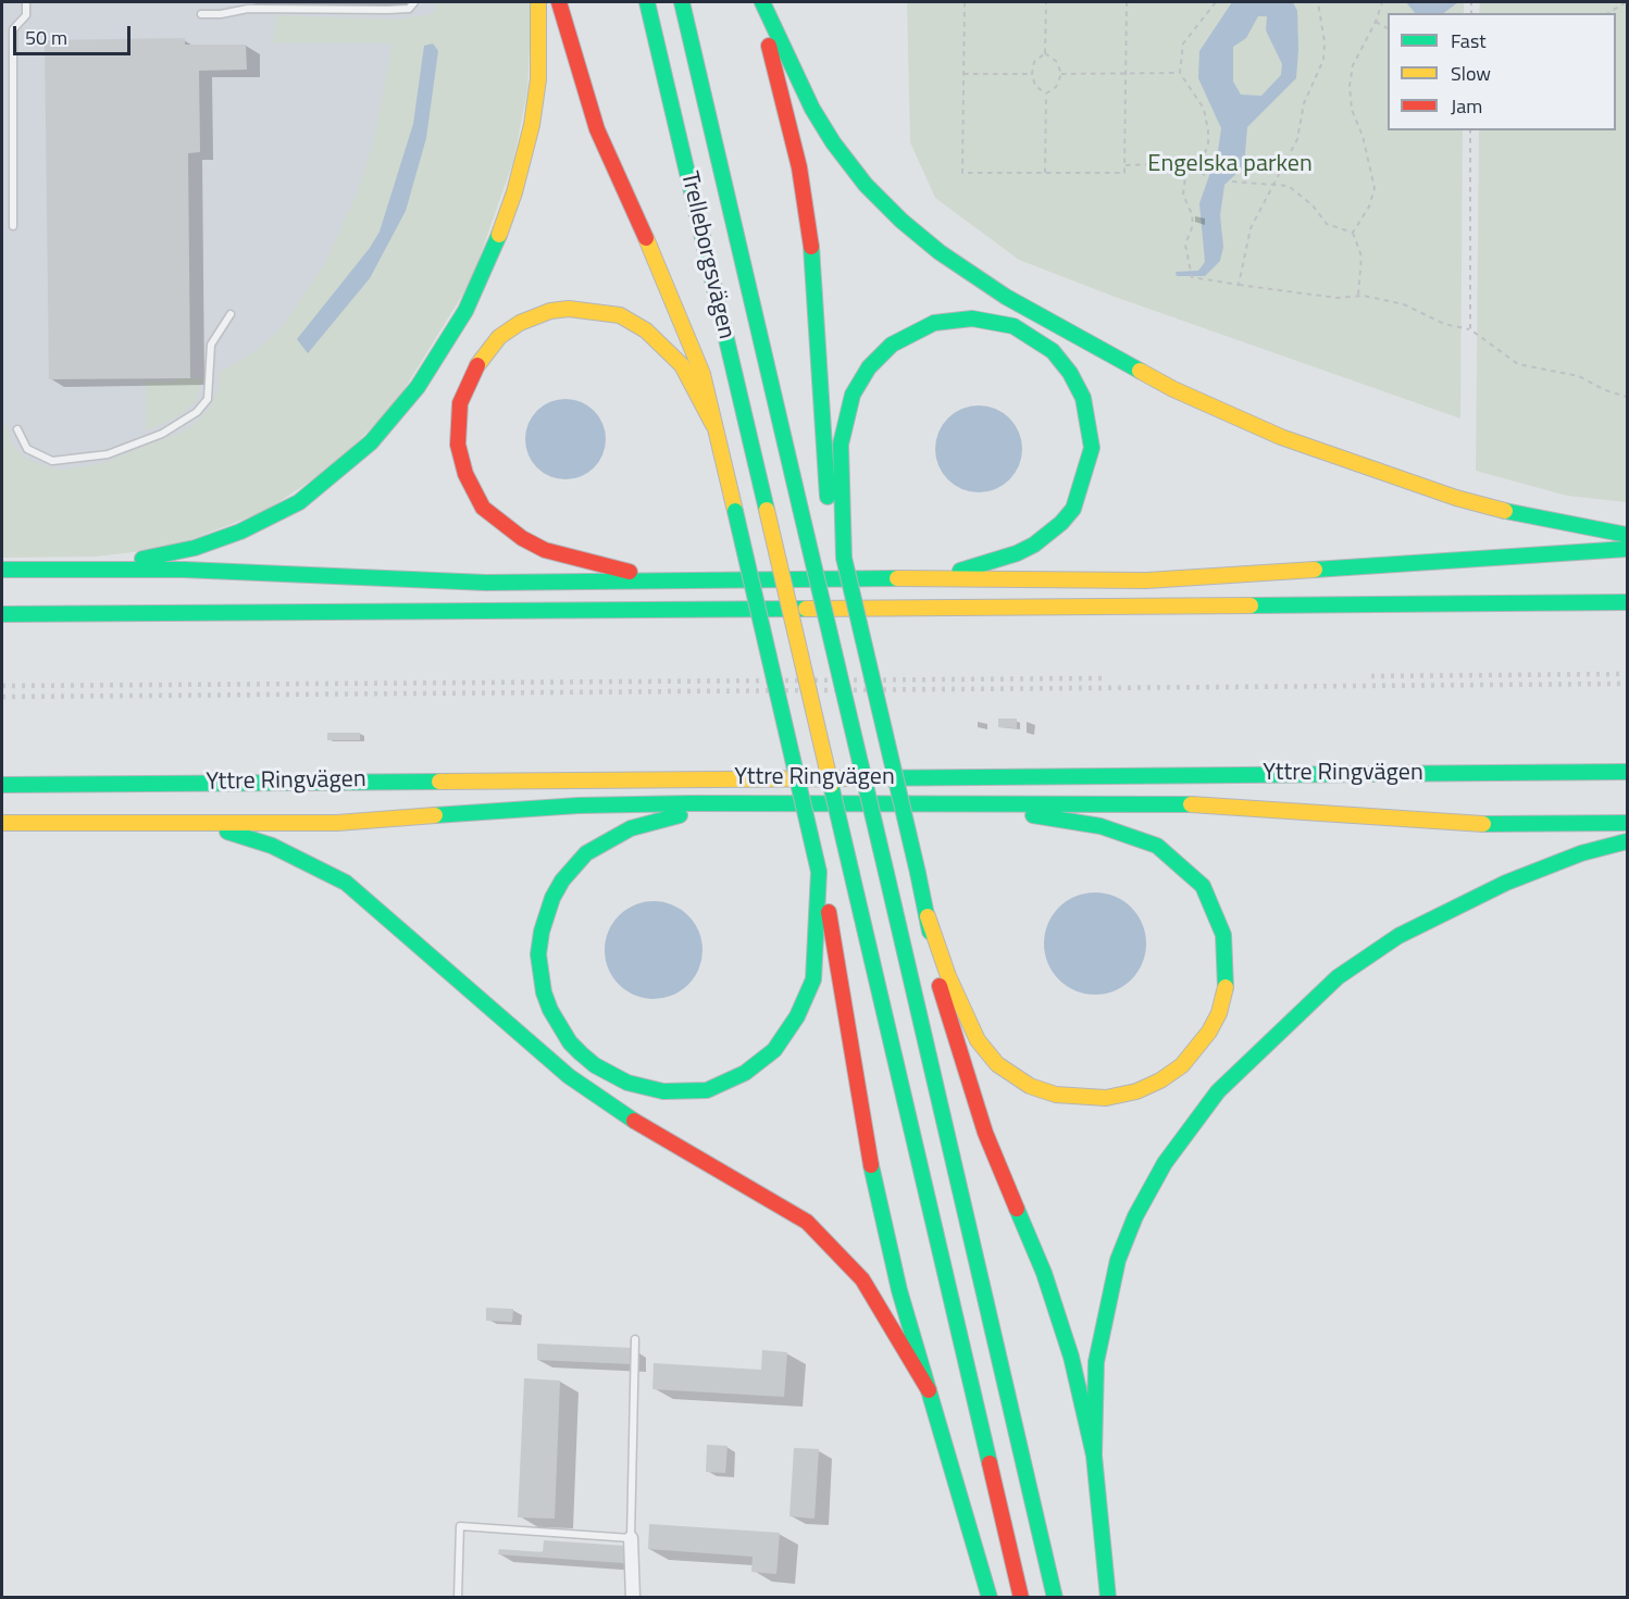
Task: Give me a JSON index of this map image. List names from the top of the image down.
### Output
{
  "streets": {
    "highway": ["Trelleborgsvägen", "Yttre Ringvägen"]
  },
  "parks": ["Engelska parken"],
  "legend": ["Fast", "Slow", "Jam"],
  "scale_bar": "50 m"
}
